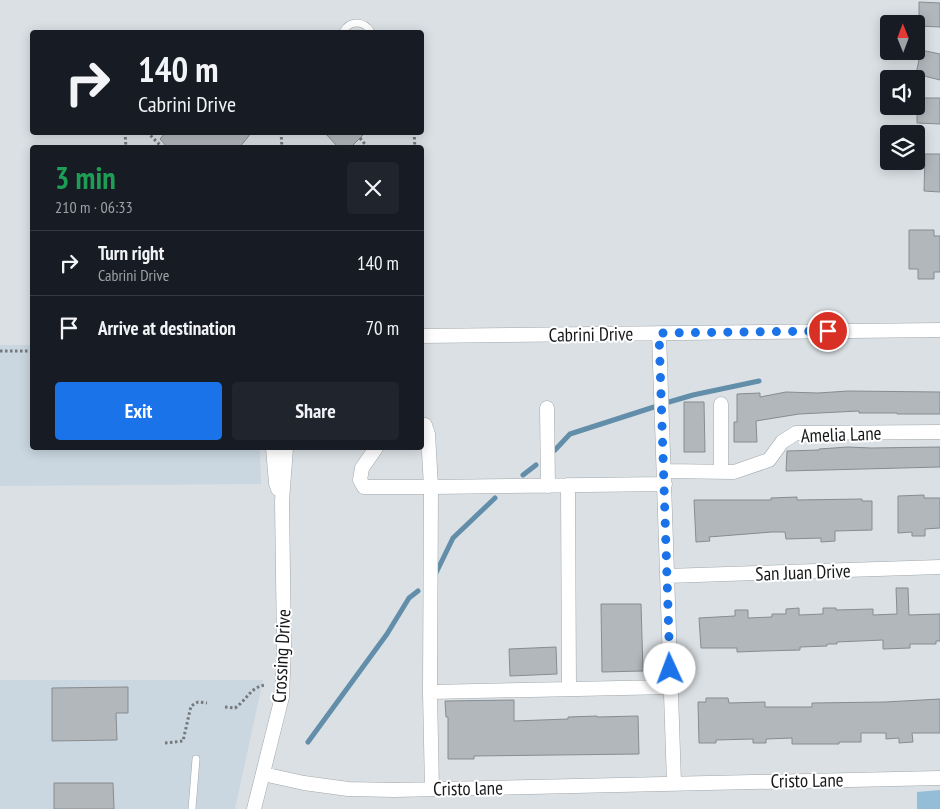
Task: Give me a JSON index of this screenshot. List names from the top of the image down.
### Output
{
  "streets": {
    "street": [
      "Cabrini Drive",
      "Amelia Lane",
      "San Juan Drive",
      "Crossing Drive",
      "Cristo Lane",
      "Cristo lane"
    ]
  },
  "crossings": [
    ["Crossing Drive", "Cristo lane"],
    ["Cristo Lane", "Cristo lane"]
  ],
  "north": "top",
  "page": {
    "turn": ["140 m", "Cabrini Drive"],
    "heading": ["3 min", "210 m · 06:33"],
    "list": [
      {
        "name": "Turn right",
        "note": "Cabrini Drive",
        "value": "140 m"
      },
      {
        "name": "Arrive at destination",
        "value": "70 m"
      }
    ],
    "buttons": ["Exit", "Share"]
  }
}
